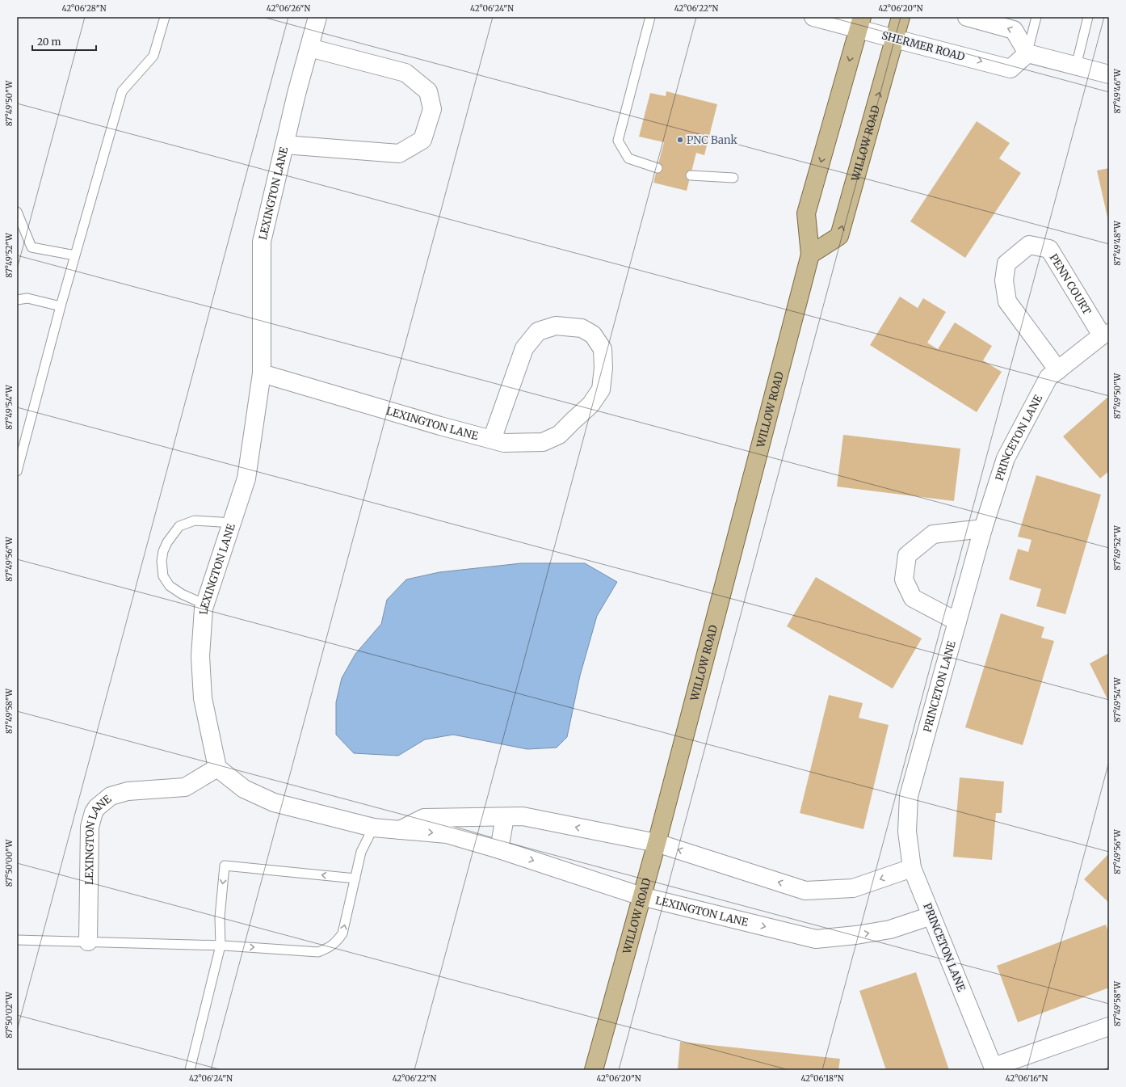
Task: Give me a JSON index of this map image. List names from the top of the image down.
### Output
{
  "streets": {
    "main road": ["WILLOW ROAD"],
    "street": [
      "SHERMER ROAD",
      "LEXINGTON LANE",
      "PENN COURT",
      "PRINCETON LANE"
    ]
  },
  "crossings": [
    ["SHERMER ROAD", "WILLOW ROAD"],
    ["WILLOW ROAD", "LEXINGTON LANE"],
    ["LEXINGTON LANE", "PRINCETON LANE"],
    ["PENN COURT", "PRINCETON LANE"]
  ],
  "one_way": ["SHERMER ROAD"],
  "places": ["PNC Bank"],
  "scale_bar": "20 m",
  "coordinates": [
    "42°06'28\"N",
    "42°06'26\"N",
    "42°06'24\"N",
    "42°06'22\"N",
    "42°06'20\"N",
    "87°49'46\"W",
    "87°49'50\"W",
    "87°49'48\"W",
    "87°49'52\"W",
    "87°49'54\"W",
    "87°49'56\"W",
    "87°49'58\"W",
    "87°50'00\"W",
    "87°50'02\"W",
    "42°06'18\"N",
    "42°06'16\"N"
  ]
}
